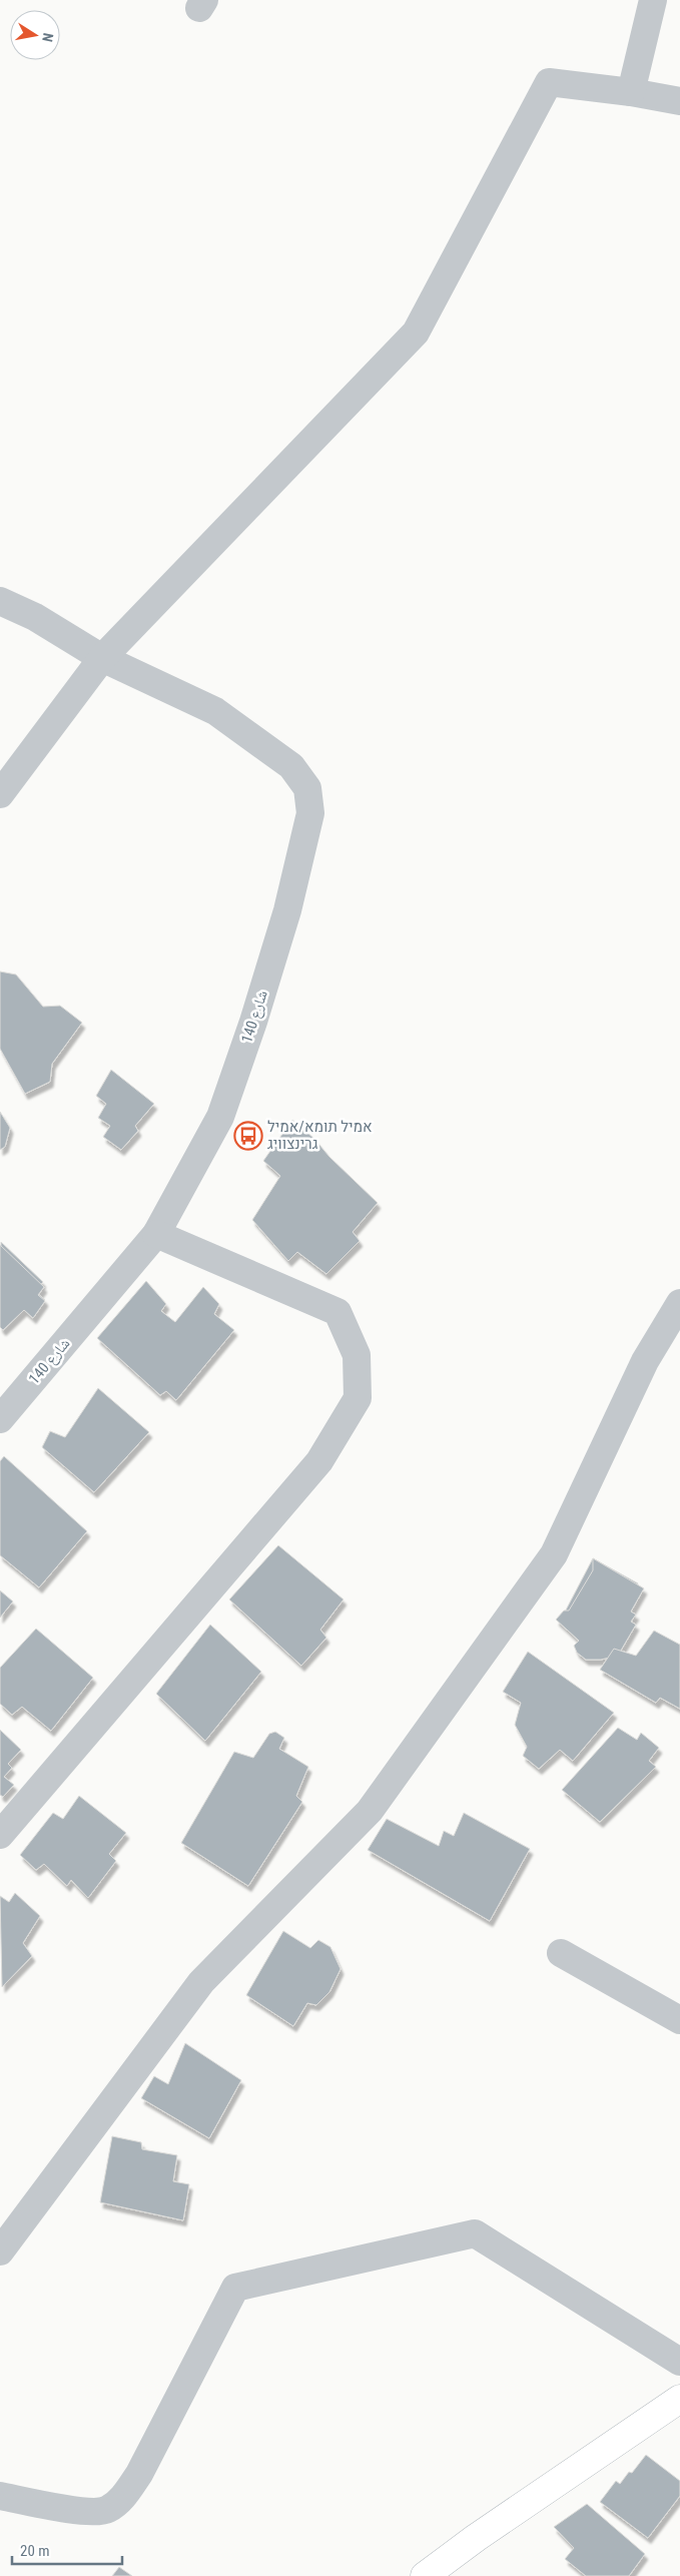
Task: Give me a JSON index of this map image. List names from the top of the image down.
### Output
{
  "streets": {
    "street": ["شارع 140"]
  },
  "places": {
    "bus stop": ["אמיל תומא/אמיל גרינצוויג"]
  },
  "scale_bar": "20 m",
  "north": "right"
}
